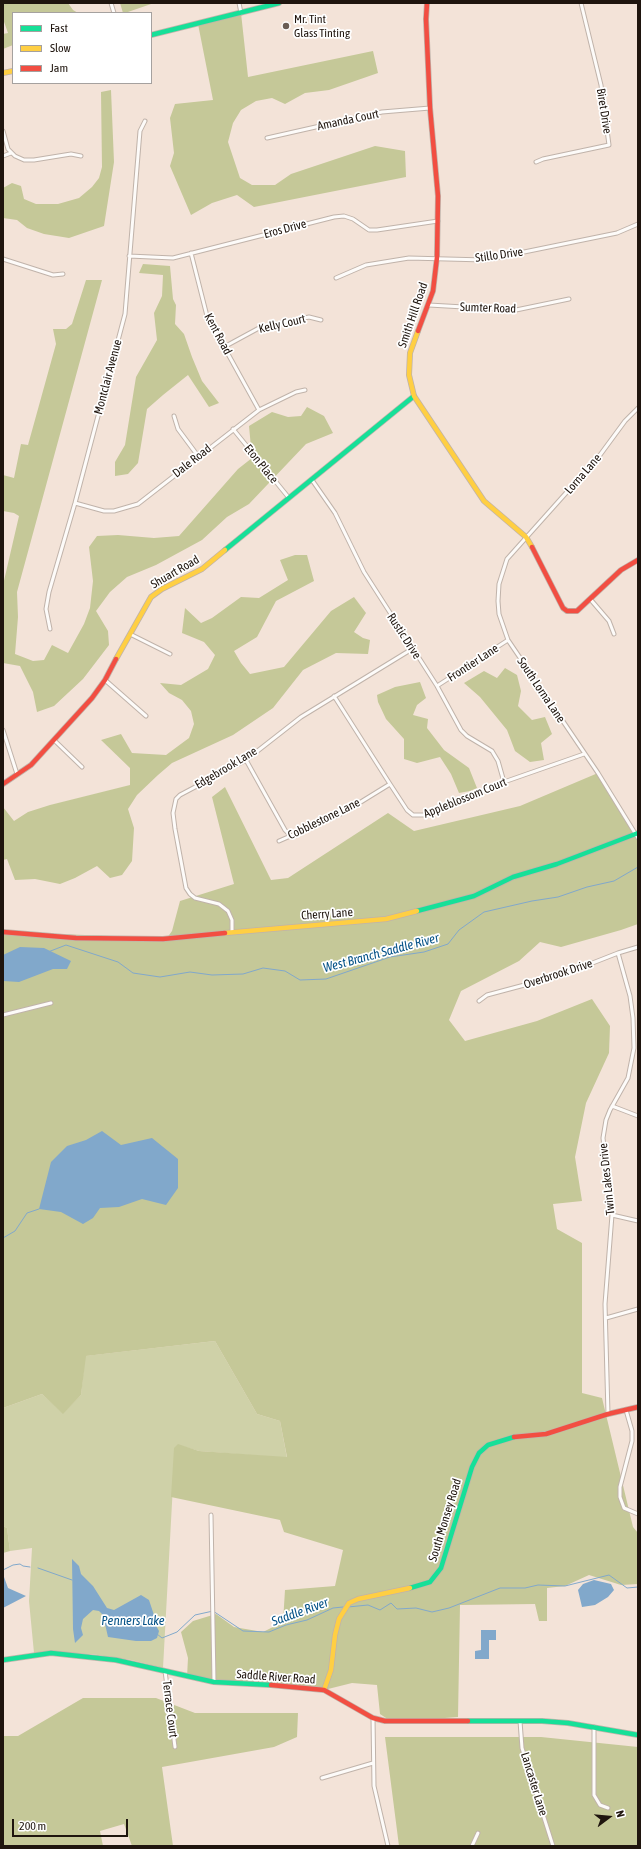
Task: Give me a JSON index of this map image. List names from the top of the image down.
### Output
{
  "streets": {
    "street": [
      "Biret Drive",
      "Amanda Court",
      "Eros Drive",
      "Stillo Drive",
      "Sumter Road",
      "Smith Hill Road",
      "Kelly Court",
      "Kent Road",
      "Montclair Avenue",
      "Dale Road",
      "Eton Place",
      "Lorna Lane",
      "Shuart Road",
      "Rustic Drive",
      "Frontier Lane",
      "South Lorna Lane",
      "Edgebrook Lane",
      "Appleblossom Court",
      "Cobblestone Lane",
      "Cherry Lane",
      "Overbrook Drive",
      "Twin Lakes Drive",
      "South Monsey Road",
      "Saddle River Road",
      "Terrace Court",
      "Lancaster Lane"
    ]
  },
  "crossings": [
    ["Amanda Court", "Smith Hill Road"],
    ["Eros Drive", "Smith Hill Road"],
    ["Eros Drive", "Kent Road"],
    ["Eros Drive", "Montclair Avenue"],
    ["Stillo Drive", "Smith Hill Road"],
    ["Sumter Road", "Smith Hill Road"],
    ["Smith Hill Road", "Lorna Lane"],
    ["Smith Hill Road", "Shuart Road"],
    ["Smith Hill Road", "South Lorna Lane"],
    ["Kelly Court", "Kent Road"],
    ["Kent Road", "Dale Road"],
    ["Montclair Avenue", "Dale Road"],
    ["Dale Road", "Eton Place"],
    ["Eton Place", "Shuart Road"],
    ["Lorna Lane", "South Lorna Lane"],
    ["Shuart Road", "Rustic Drive"],
    ["Rustic Drive", "Frontier Lane"],
    ["Rustic Drive", "Edgebrook Lane"],
    ["Rustic Drive", "Appleblossom Court"],
    ["Frontier Lane", "South Lorna Lane"],
    ["South Lorna Lane", "Appleblossom Court"],
    ["South Lorna Lane", "Cherry Lane"],
    ["Edgebrook Lane", "Appleblossom Court"],
    ["Edgebrook Lane", "Cherry Lane"],
    ["Appleblossom Court", "Cobblestone Lane"],
    ["Overbrook Drive", "Twin Lakes Drive"],
    ["Twin Lakes Drive", "South Monsey Road"],
    ["South Monsey Road", "Saddle River Road"],
    ["Saddle River Road", "Terrace Court"],
    ["Saddle River Road", "Lancaster Lane"]
  ],
  "water": ["West Branch Saddle River", "Saddle River", "Penners Lake"],
  "places": ["Mr. Tint Glass Tinting"],
  "legend": ["Fast", "Slow", "Jam"],
  "scale_bar": "200 m",
  "north": "right"
}
